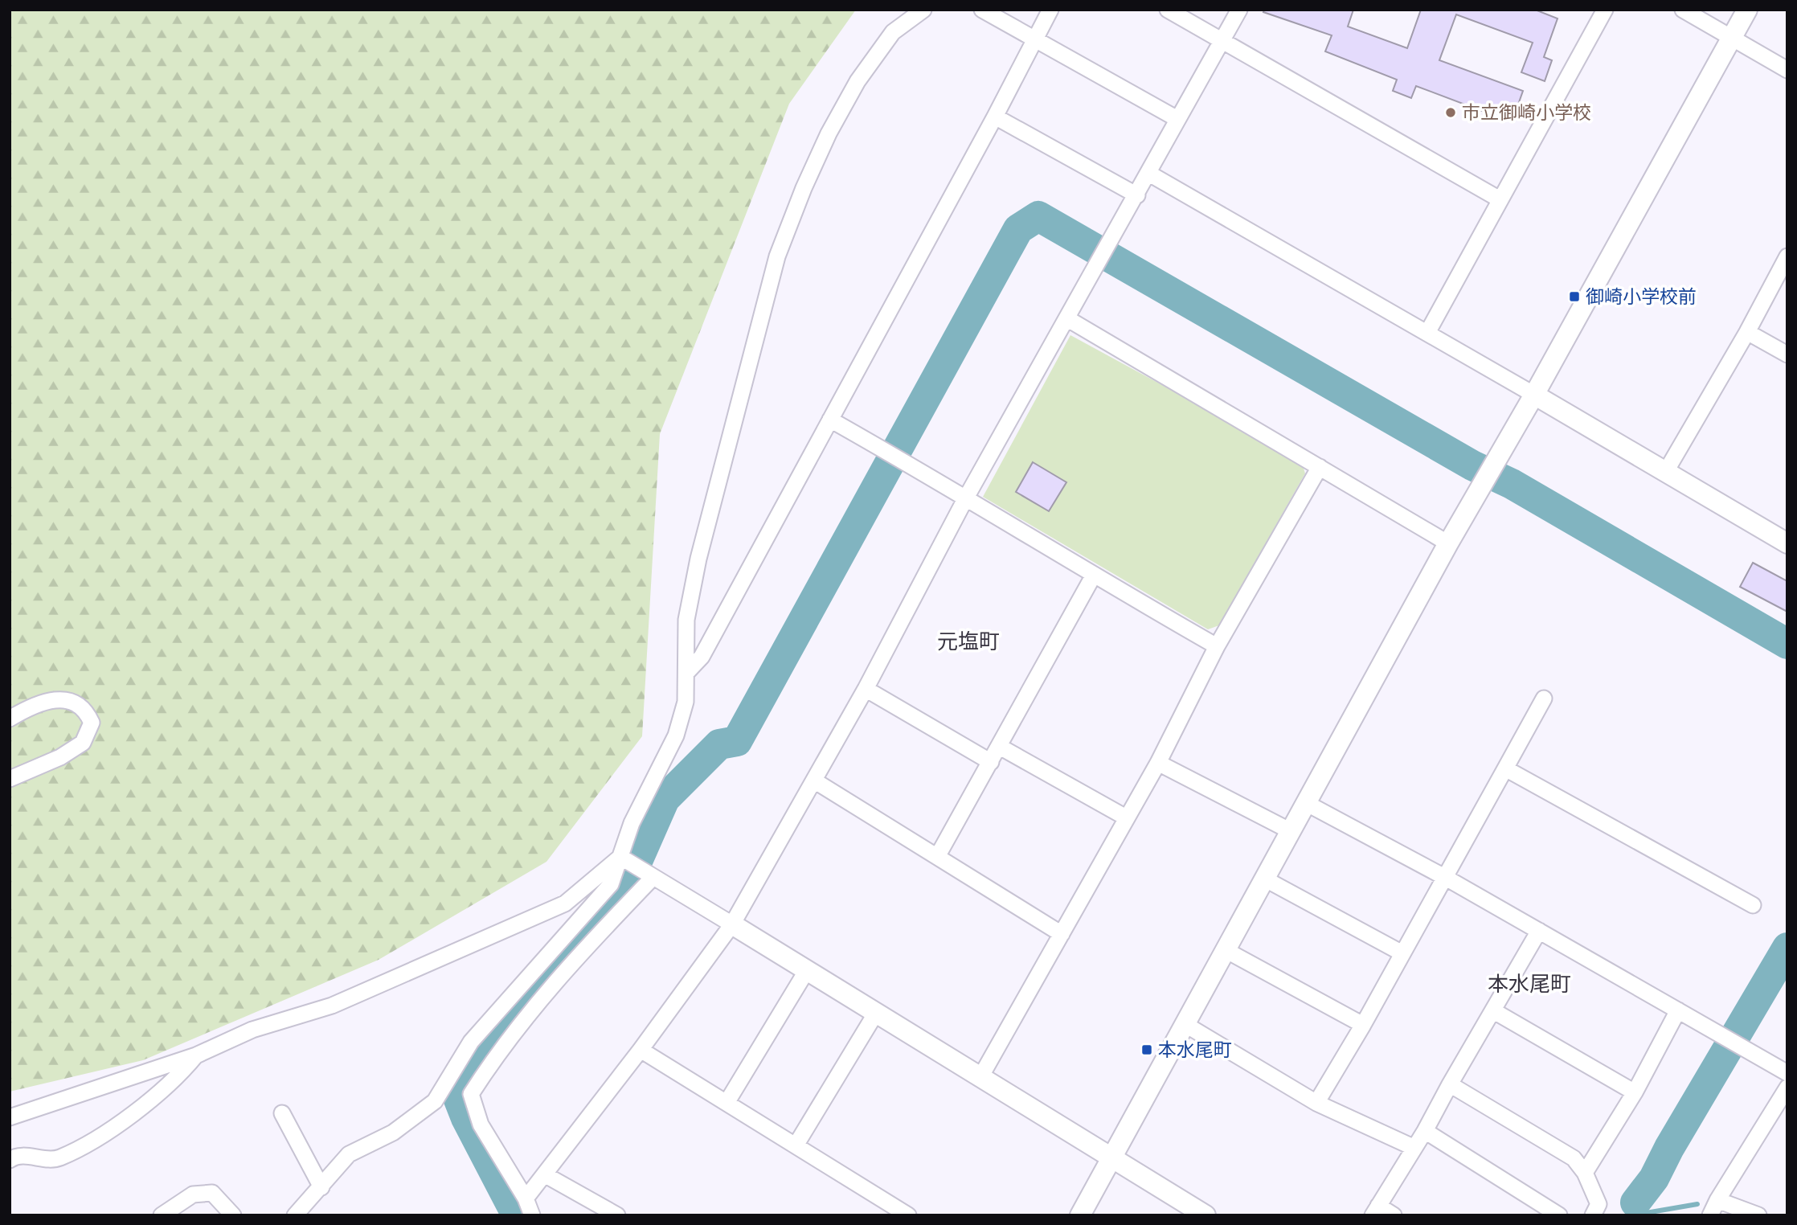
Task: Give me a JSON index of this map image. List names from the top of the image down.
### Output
{
  "districts": ["元塩町", "本水尾町"],
  "places": {
    "other": ["市立御崎小学校"],
    "transit": ["御崎小学校前", "本水尾町"]
  }
}
